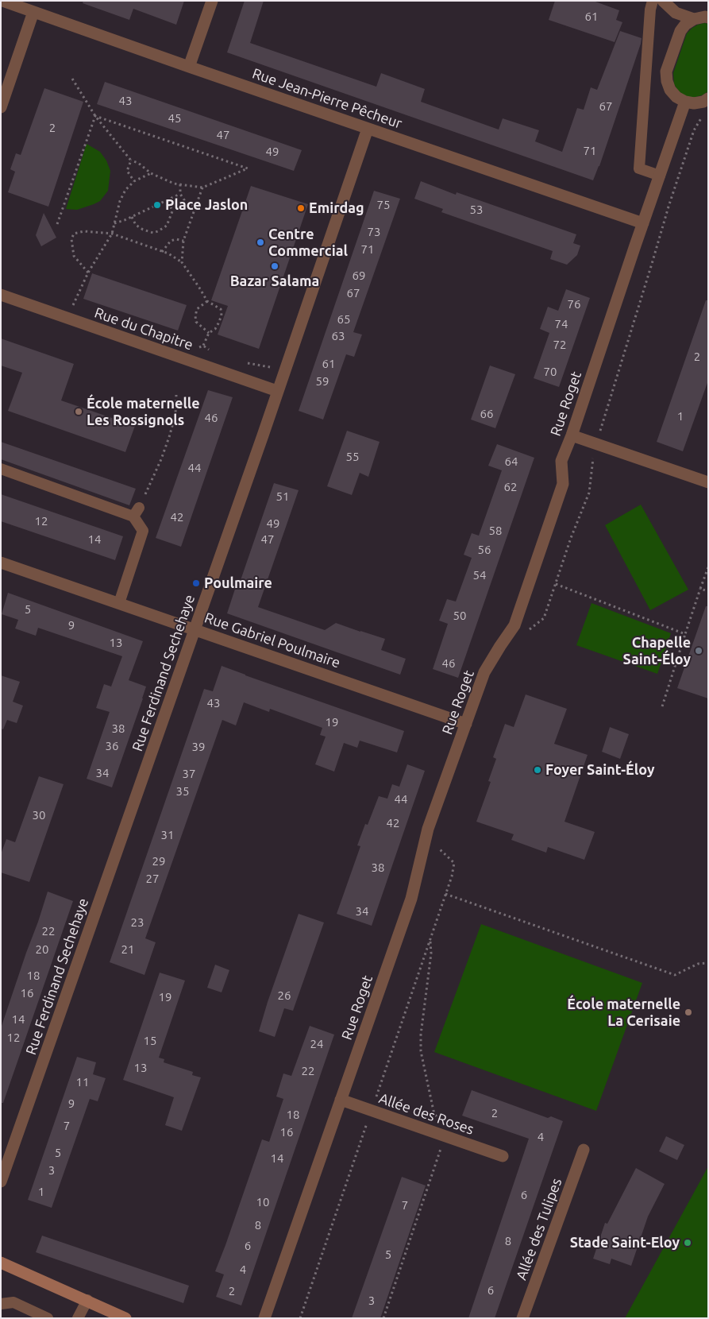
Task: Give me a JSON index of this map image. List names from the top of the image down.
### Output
{
  "streets": {
    "street": [
      "Rue Jean-Pierre Pêcheur",
      "Rue du Chapitre",
      "Rue Roget",
      "Rue Gabriel Poulmaire",
      "Rue Ferdinand Sechehaye",
      "Allée des Roses",
      "Allée des Tulipes"
    ]
  },
  "crossings": [
    ["Rue Jean-Pierre Pêcheur", "Rue Roget"],
    ["Rue Jean-Pierre Pêcheur", "Rue Ferdinand Sechehaye"],
    ["Rue du Chapitre", "Rue Ferdinand Sechehaye"],
    ["Rue Roget", "Rue Gabriel Poulmaire"],
    ["Rue Roget", "Allée des Roses"],
    ["Rue Gabriel Poulmaire", "Rue Ferdinand Sechehaye"]
  ],
  "places": [
    "Place Jaslon",
    "Emirdag",
    "Centre Commercial",
    "Bazar Salama",
    "École maternelle Les Rossignols",
    "Poulmaire",
    "Chapelle Saint-Éloy",
    "Foyer Saint-Éloy",
    "École maternelle La Cerisaie",
    "Stade Saint-Eloy"
  ],
  "house_numbers": [
    "61",
    "43",
    "67",
    "45",
    "2",
    "47",
    "71",
    "49",
    "75",
    "53",
    "73",
    "71",
    "69",
    "67",
    "76",
    "65",
    "74",
    "63",
    "72",
    "2",
    "61",
    "70",
    "59",
    "66",
    "1",
    "46",
    "55",
    "64",
    "44",
    "62",
    "51",
    "42",
    "12",
    "49",
    "58",
    "14",
    "47",
    "56",
    "54",
    "5",
    "50",
    "9",
    "13",
    "46",
    "43",
    "19",
    "38",
    "36",
    "39",
    "34",
    "37",
    "35",
    "44",
    "30",
    "42",
    "31",
    "29",
    "38",
    "27",
    "34",
    "23",
    "22",
    "20",
    "21",
    "18",
    "16",
    "26",
    "19",
    "14",
    "12",
    "15",
    "24",
    "13",
    "22",
    "11",
    "9",
    "2",
    "18",
    "7",
    "16",
    "4",
    "5",
    "14",
    "3",
    "1",
    "6",
    "10",
    "7",
    "8",
    "8",
    "6",
    "5",
    "4",
    "6",
    "2",
    "3"
  ]
}
